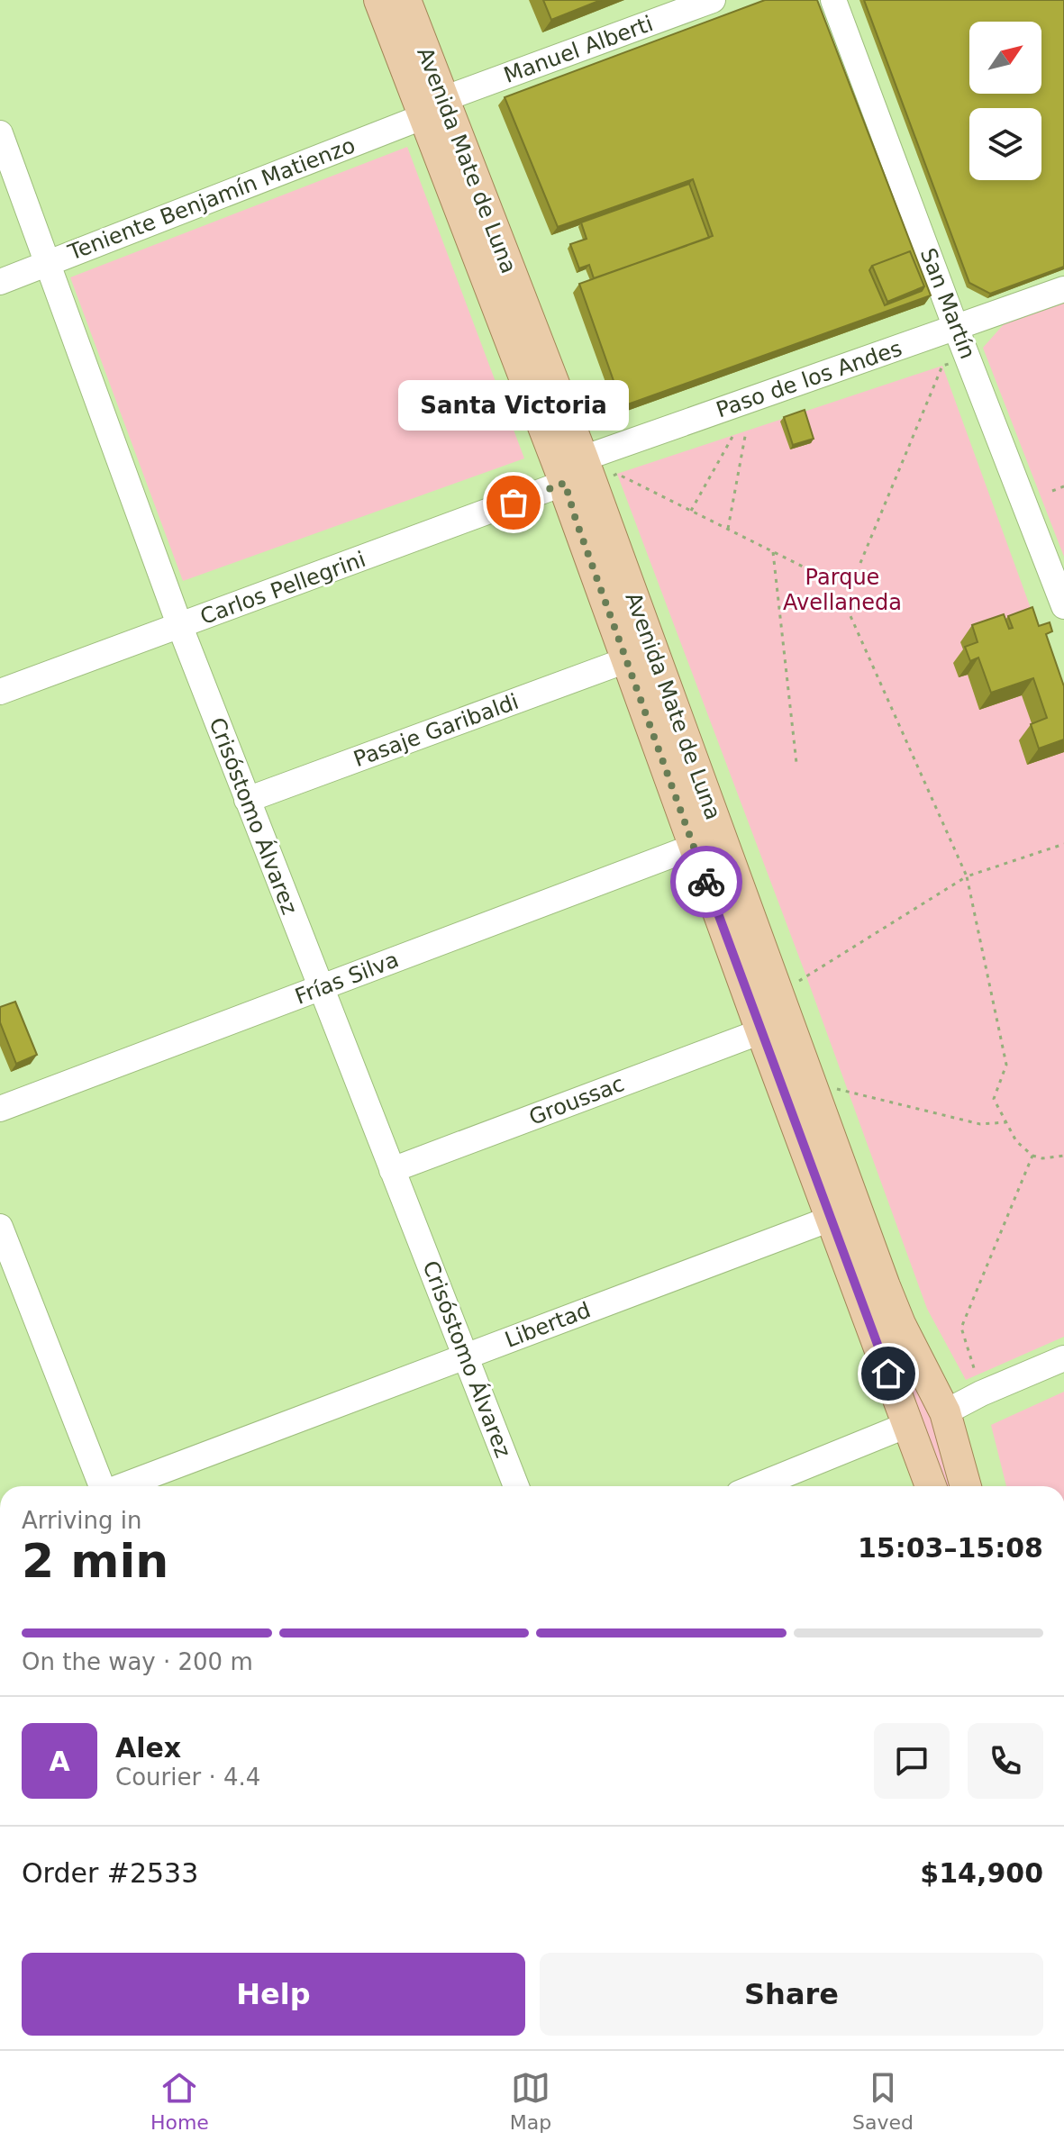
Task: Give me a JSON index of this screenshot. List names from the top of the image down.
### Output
{
  "streets": {
    "main road": ["Avenida Mate de Luna"],
    "street": [
      "Manuel Alberti",
      "Teniente Benjamín Matienzo",
      "San Martín",
      "Paso de los Andes",
      "Carlos Pellegrini",
      "Pasaje Garibaldi",
      "Crisóstomo Álvarez",
      "Frías Silva",
      "Groussac",
      "Libertad"
    ]
  },
  "crossings": [
    ["Manuel Alberti", "Avenida Mate de Luna"],
    ["Manuel Alberti", "Teniente Benjamín Matienzo"],
    ["Avenida Mate de Luna", "Teniente Benjamín Matienzo"],
    ["Avenida Mate de Luna", "Paso de los Andes"],
    ["Avenida Mate de Luna", "Carlos Pellegrini"],
    ["Avenida Mate de Luna", "Pasaje Garibaldi"],
    ["Avenida Mate de Luna", "Frías Silva"],
    ["Avenida Mate de Luna", "Groussac"],
    ["Avenida Mate de Luna", "Libertad"],
    ["Teniente Benjamín Matienzo", "Crisóstomo Álvarez"],
    ["San Martín", "Paso de los Andes"],
    ["Carlos Pellegrini", "Crisóstomo Álvarez"],
    ["Pasaje Garibaldi", "Crisóstomo Álvarez"],
    ["Crisóstomo Álvarez", "Frías Silva"],
    ["Crisóstomo Álvarez", "Groussac"],
    ["Crisóstomo Álvarez", "Libertad"]
  ],
  "parks": ["Parque Avellaneda"],
  "places": ["Santa Victoria"],
  "north": "top right",
  "page": {
    "bubble": "Santa Victoria",
    "heading": ["2 min", "Arriving in", "15:03–15:08"],
    "panel": [
      "Alex",
      "Courier · 4.4",
      "Order #2533",
      "$14,900"
    ],
    "bar": "On the way · 200 m",
    "round": "A",
    "buttons": ["Help", "Share"],
    "tabs": ["Home", "Map", "Saved"]
  }
}
